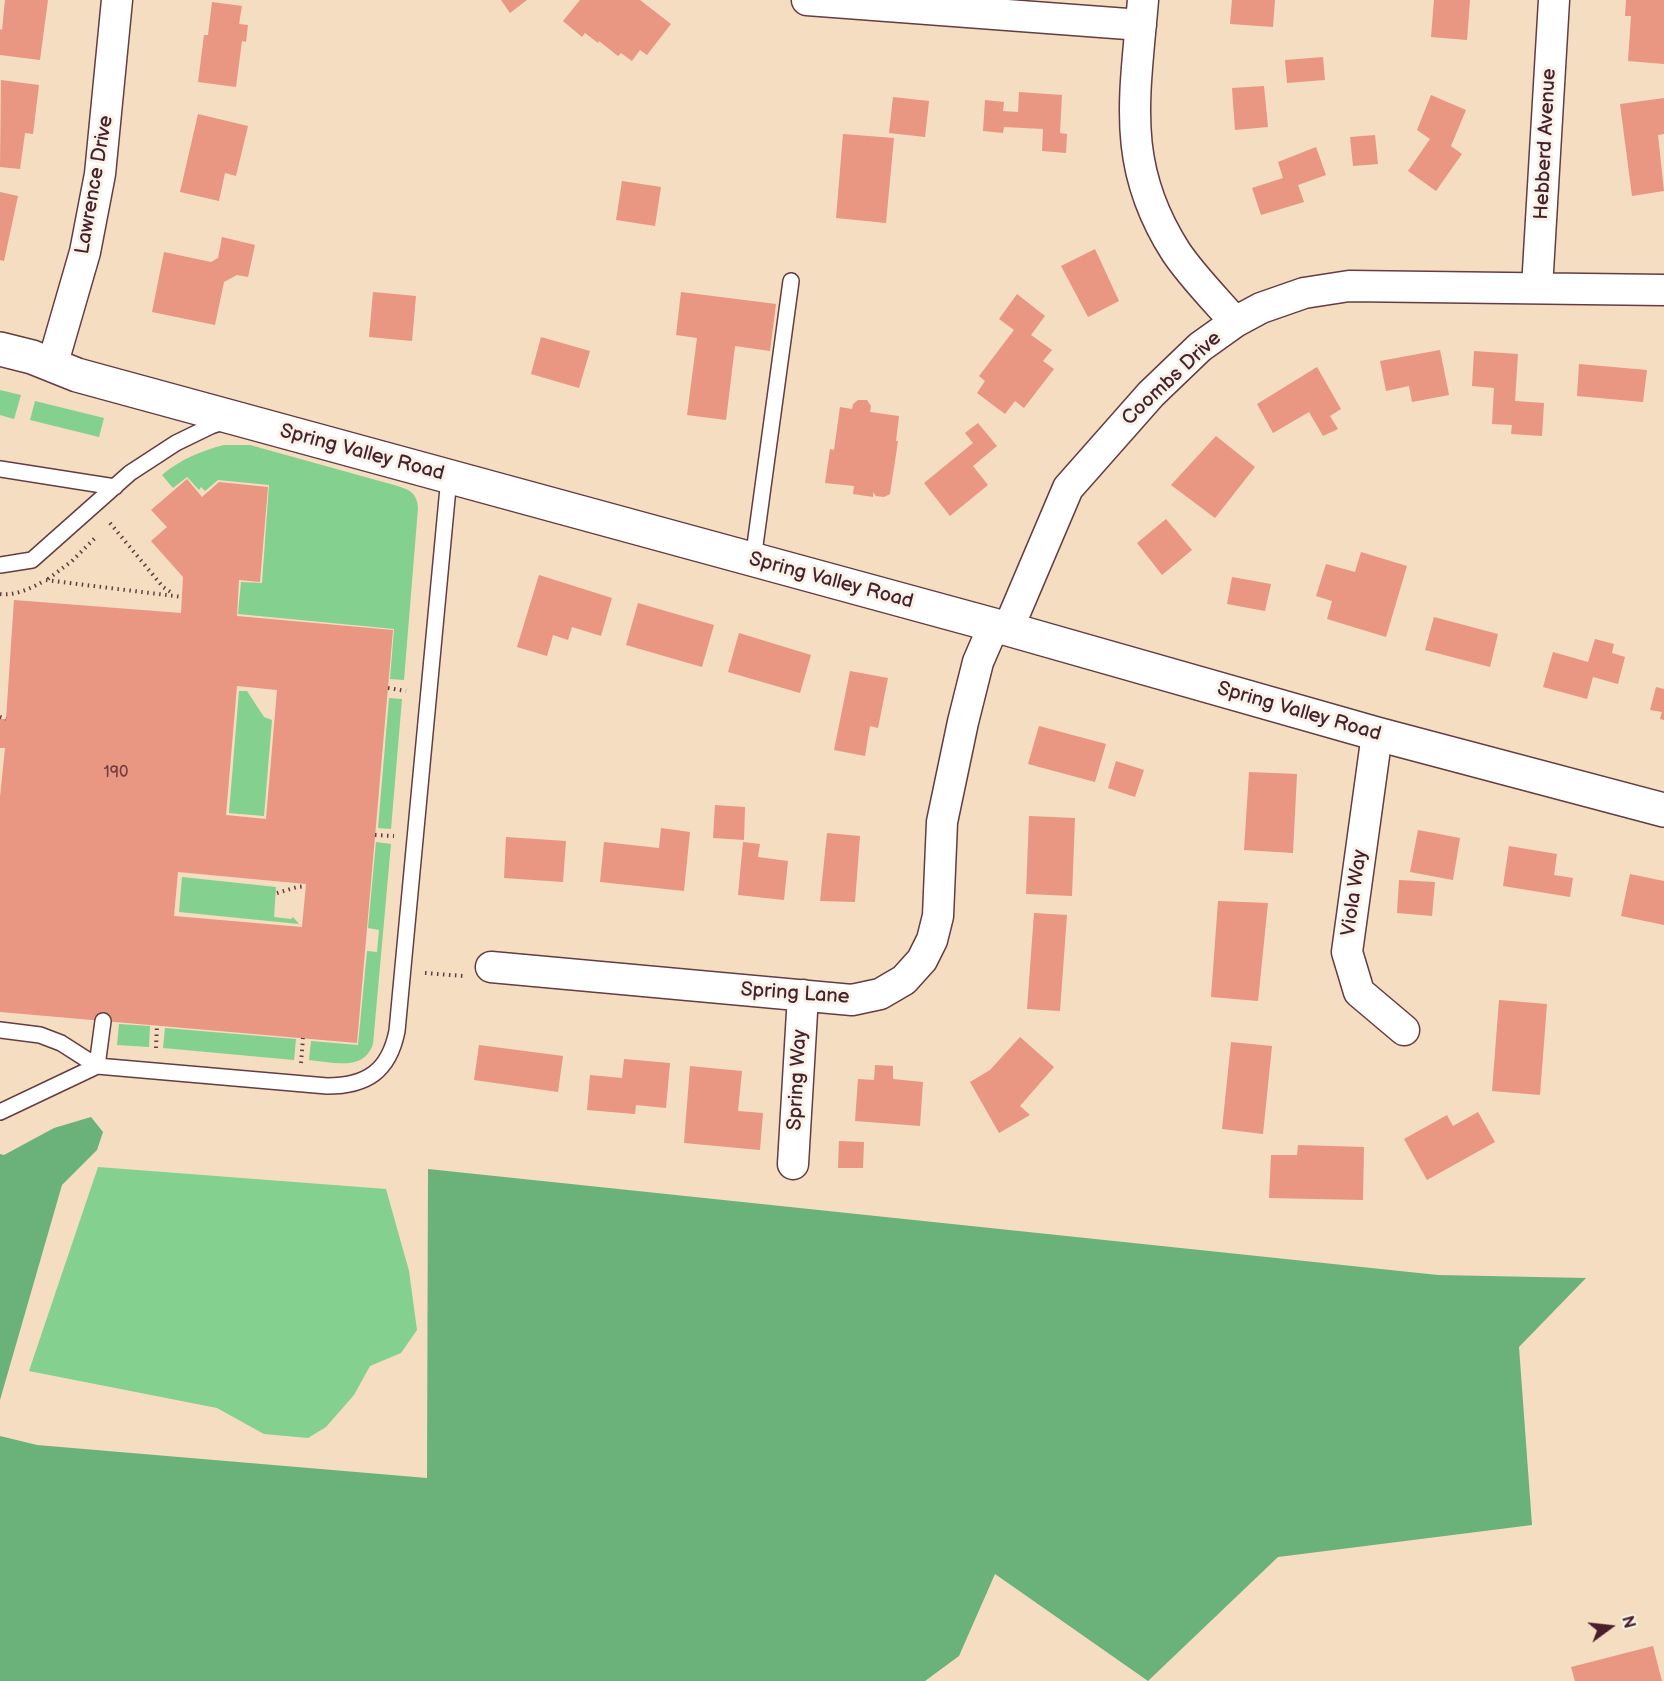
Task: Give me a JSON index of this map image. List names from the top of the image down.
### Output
{
  "streets": {
    "street": [
      "Hebberd Avenue",
      "Lawrence Drive",
      "Coombs Drive",
      "Spring Valley Road",
      "Viola Way",
      "Spring Lane",
      "Spring Way"
    ]
  },
  "crossings": [
    ["Hebberd Avenue", "Coombs Drive"],
    ["Lawrence Drive", "Spring Valley Road"],
    ["Coombs Drive", "Spring Valley Road"],
    ["Coombs Drive", "Spring Lane"],
    ["Spring Valley Road", "Viola Way"],
    ["Spring Valley Road", "Spring Lane"],
    ["Spring Lane", "Spring Way"]
  ],
  "house_numbers": ["190"],
  "north": "right"
}
